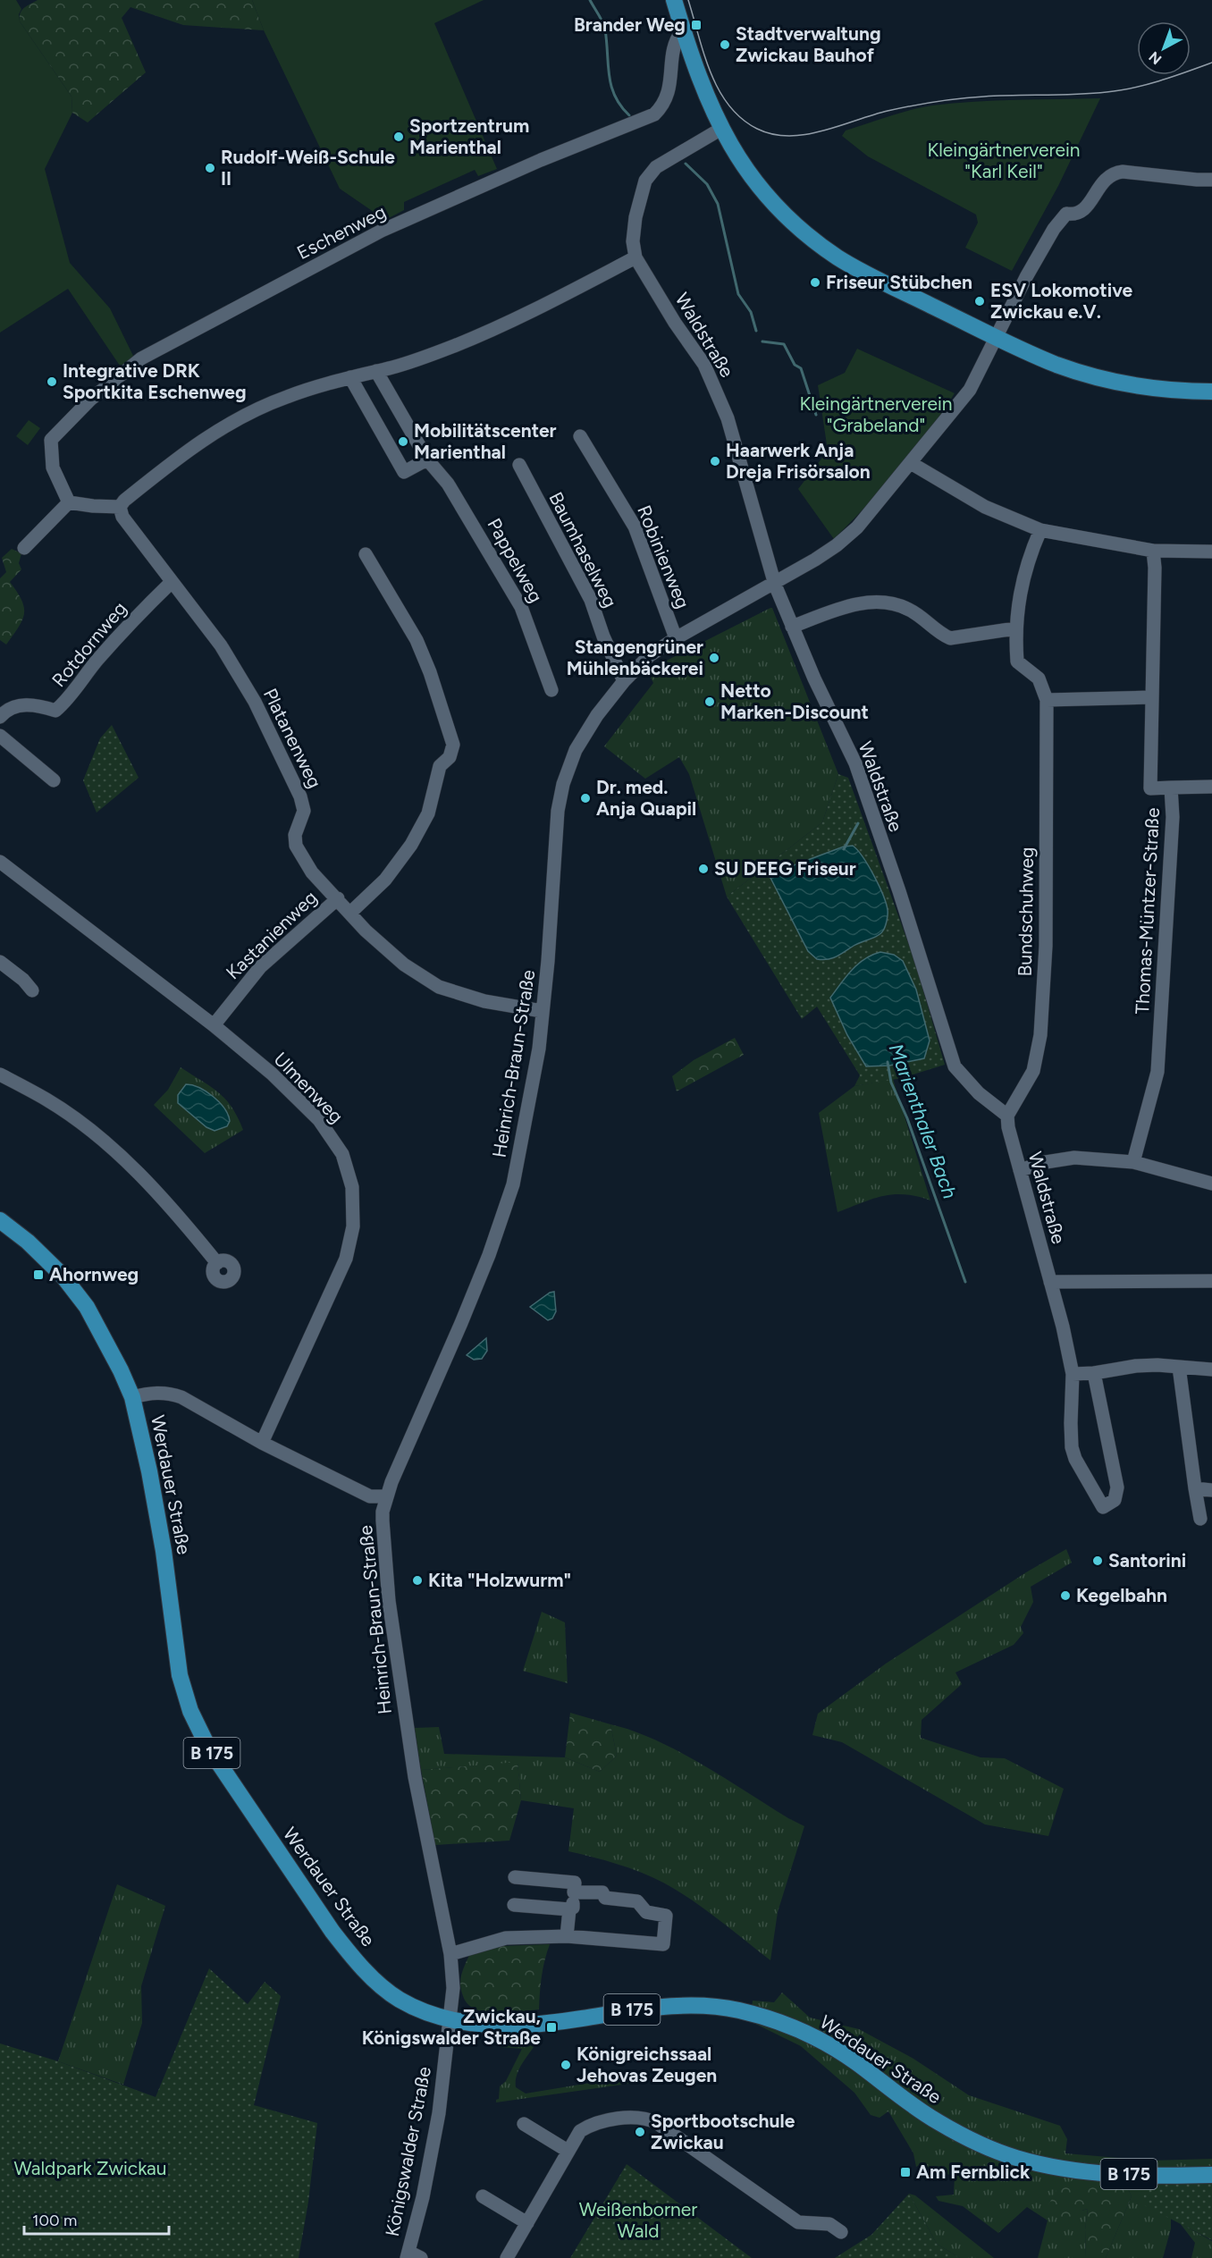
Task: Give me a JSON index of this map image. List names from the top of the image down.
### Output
{
  "streets": {
    "main road": ["Werdauer Straße", "B 175"],
    "street": [
      "Eschenweg",
      "Waldstraße",
      "Baumhaselweg",
      "Robinienweg",
      "Pappelweg",
      "Rotdornweg",
      "Platanenweg",
      "Thomas-Müntzer-Straße",
      "Bundschuhweg",
      "Kastanienweg",
      "Heinrich-Braun-Straße",
      "Ulmenweg",
      "Königswalder Straße"
    ]
  },
  "crossings": [
    ["Waldstraße", "Bundschuhweg"],
    ["Waldstraße", "Heinrich-Braun-Straße"],
    ["Baumhaselweg", "Heinrich-Braun-Straße"],
    ["Robinienweg", "Heinrich-Braun-Straße"],
    ["Rotdornweg", "Platanenweg"],
    ["Platanenweg", "Kastanienweg"],
    ["Platanenweg", "Heinrich-Braun-Straße"],
    ["Kastanienweg", "Ulmenweg"],
    ["Heinrich-Braun-Straße", "Werdauer Straße"],
    ["Heinrich-Braun-Straße", "Königswalder Straße"],
    ["Werdauer Straße", "Königswalder Straße"]
  ],
  "water": ["Marienthaler Bach"],
  "parks": [
    "Kleingärtnerverein \"Karl Keil\"",
    "Kleingärtnerverein \"Grabeland\"",
    "Waldpark Zwickau",
    "Weißenborner Wald"
  ],
  "places": {
    "transit": [
      "Brander Weg",
      "Ahornweg",
      "Zwickau, Königswalder Straße",
      "Am Fernblick"
    ],
    "other": [
      "Stadtverwaltung Zwickau Bauhof",
      "Sportzentrum Marienthal",
      "Rudolf-Weiß-Schule II",
      "Friseur Stübchen",
      "ESV Lokomotive Zwickau e.V.",
      "Integrative DRK Sportkita Eschenweg",
      "Mobilitätscenter Marienthal",
      "Haarwerk Anja Dreja Frisörsalon",
      "Stangengrüner Mühlenbäckerei",
      "Netto Marken-Discount",
      "Dr. med. Anja Quapil",
      "SU DEEG Friseur",
      "Santorini",
      "Kita \"Holzwurm\"",
      "Kegelbahn",
      "Königreichssaal Jehovas Zeugen",
      "Sportbootschule Zwickau"
    ]
  },
  "scale_bar": "100 m",
  "north": "bottom left"
}
